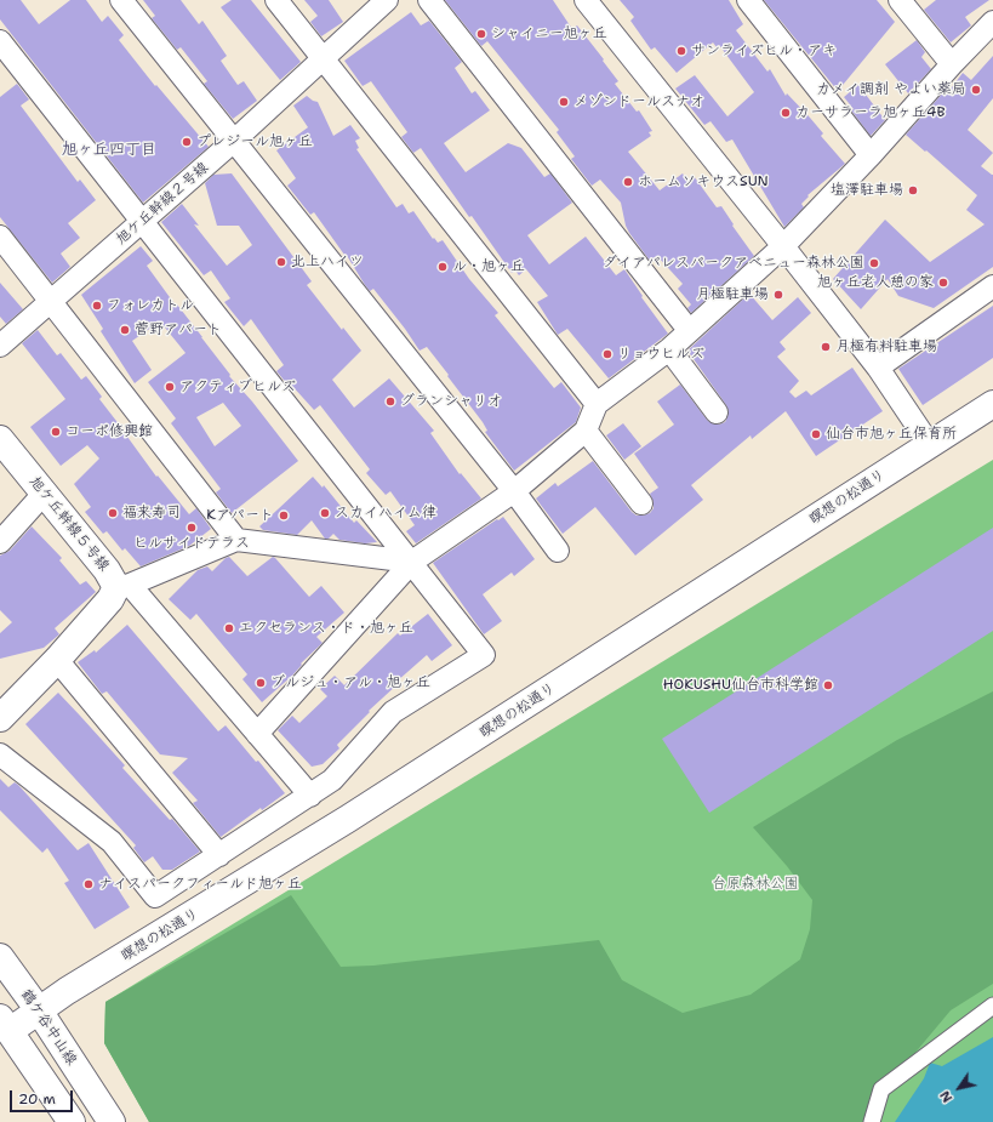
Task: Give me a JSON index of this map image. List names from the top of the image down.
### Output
{
  "streets": {
    "street": [
      "旭ケ丘幹線２号線",
      "瞑想の松通り",
      "旭ケ丘幹線５号線",
      "鶴ケ谷中山線"
    ]
  },
  "crossings": [
    ["瞑想の松通り", "鶴ケ谷中山線"]
  ],
  "districts": ["旭ヶ丘四丁目"],
  "parks": ["台原森林公園"],
  "places": [
    "シャイニー旭ヶ丘",
    "サンライズヒル・アキ",
    "カメイ調剤 やよい薬局",
    "メゾンドールスナオ",
    "カーサラーラ旭ヶ丘4B",
    "プレジール旭ヶ丘",
    "ホームソキウスSUN",
    "塩澤駐車場",
    "北上ハイツ",
    "ダイアパレスパークアベニュー森林公園",
    "ル・旭ヶ丘",
    "旭ヶ丘老人憩の家",
    "月極駐車場",
    "フォレカトル",
    "菅野アパート",
    "月極有料駐車場",
    "リョウヒルズ",
    "アクティブヒルズ",
    "グランシャリオ",
    "コーポ修興館",
    "仙台市旭ヶ丘保育所",
    "福来寿司",
    "スカイハイム律",
    "Kアパート",
    "ヒルサイドテラス",
    "エクセランス・ド・旭ヶ丘",
    "ブルジュ・アル・旭ヶ丘",
    "HOKUSHU仙台市科学館",
    "ナイスパークフィールド旭ヶ丘"
  ],
  "scale_bar": "20 m",
  "north": "bottom left"
}
